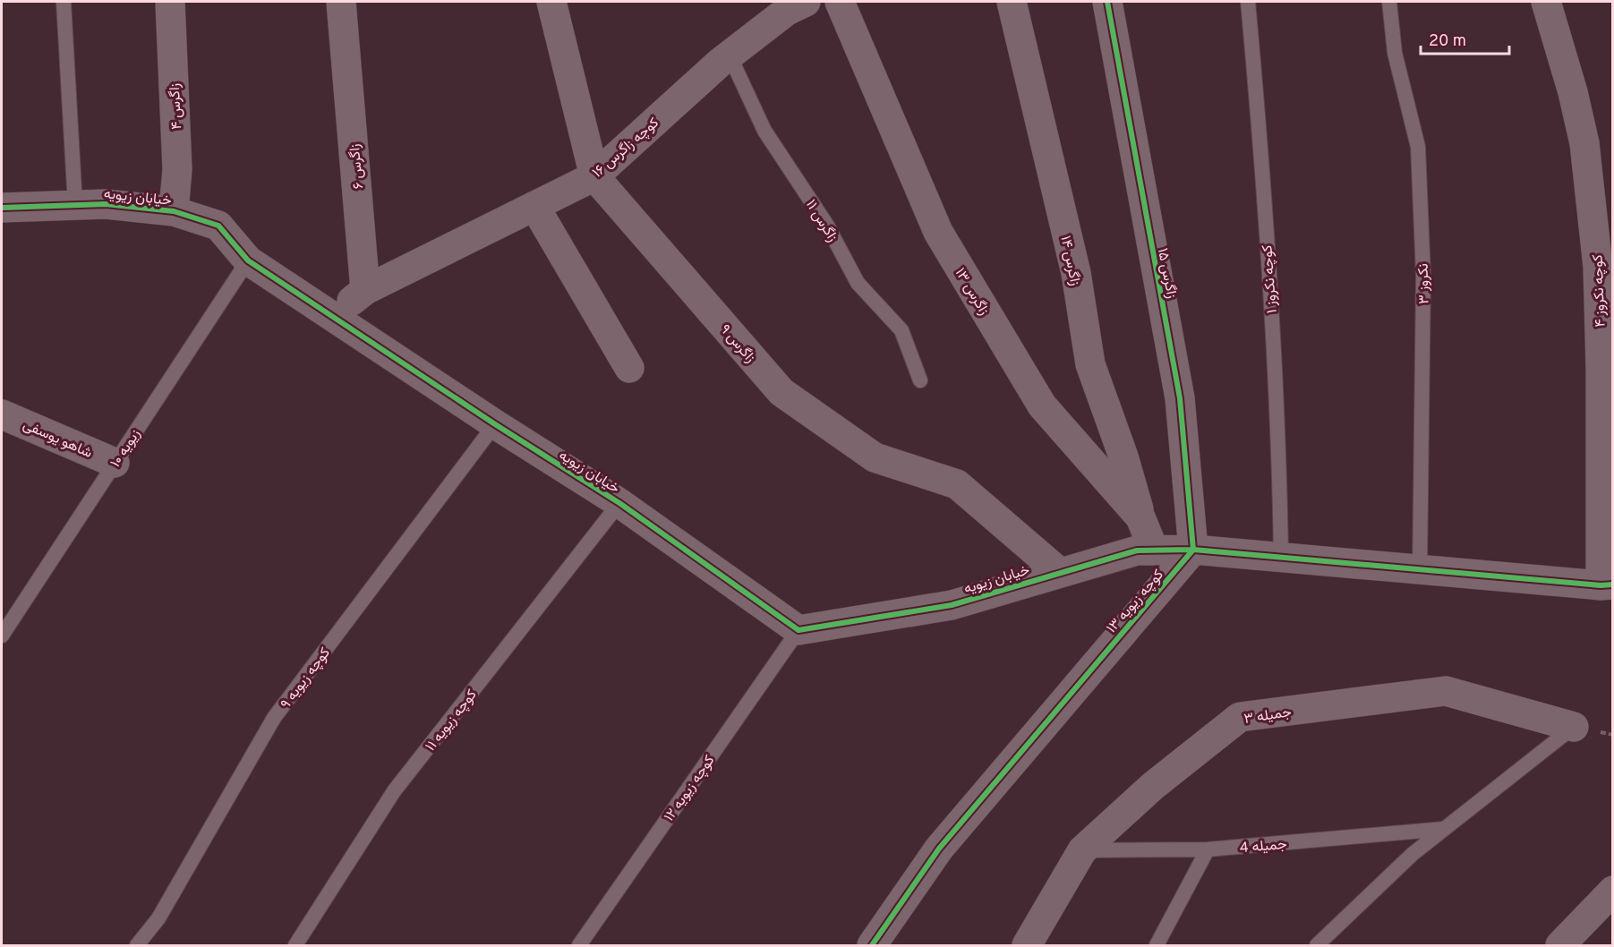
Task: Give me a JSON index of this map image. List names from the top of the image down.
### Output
{
  "streets": {
    "street": [
      "زاگرس ۴",
      "کوچه زاگرس ۱۶",
      "زاگرس ۶",
      "خیابان زیویه",
      "زاگرس ۱۴",
      "زاگرس ۱۵",
      "زاگرس ۱۳",
      "کوچه نکروز ۴",
      "زاگرس ۹",
      "شاهو یوسفی",
      "کوچه زیویه ۱۳",
      "جمیله ۳"
    ],
    "lane": [
      "زاگرس ۱۱",
      "کوچه نکروز ۱",
      "نکروز ۳",
      "زیویه ۱۰",
      "کوچه زیویه ۹",
      "کوچه زیویه ۱۱",
      "کوچه زیویه ۱۲",
      "جمیله 4"
    ]
  },
  "crossings": [
    ["زاگرس ۴", "خیابان زیویه"],
    ["کوچه زاگرس ۱۶", "زاگرس ۶"],
    ["کوچه زاگرس ۱۶", "زاگرس ۱۱"],
    ["کوچه زاگرس ۱۶", "زاگرس ۹"],
    ["خیابان زیویه", "زاگرس ۱۵"],
    ["خیابان زیویه", "زاگرس ۱۳"],
    ["خیابان زیویه", "زاگرس ۹"],
    ["خیابان زیویه", "زیویه ۱۰"],
    ["خیابان زیویه", "کوچه زیویه ۱۳"],
    ["خیابان زیویه", "کوچه زیویه ۹"],
    ["خیابان زیویه", "کوچه زیویه ۱۱"],
    ["خیابان زیویه", "کوچه زیویه ۱۲"],
    ["زاگرس ۱۴", "زاگرس ۱۳"],
    ["زاگرس ۱۵", "کوچه زیویه ۱۳"],
    ["شاهو یوسفی", "زیویه ۱۰"],
    ["جمیله ۳", "جمیله 4"]
  ],
  "scale_bar": "20 m"
}
